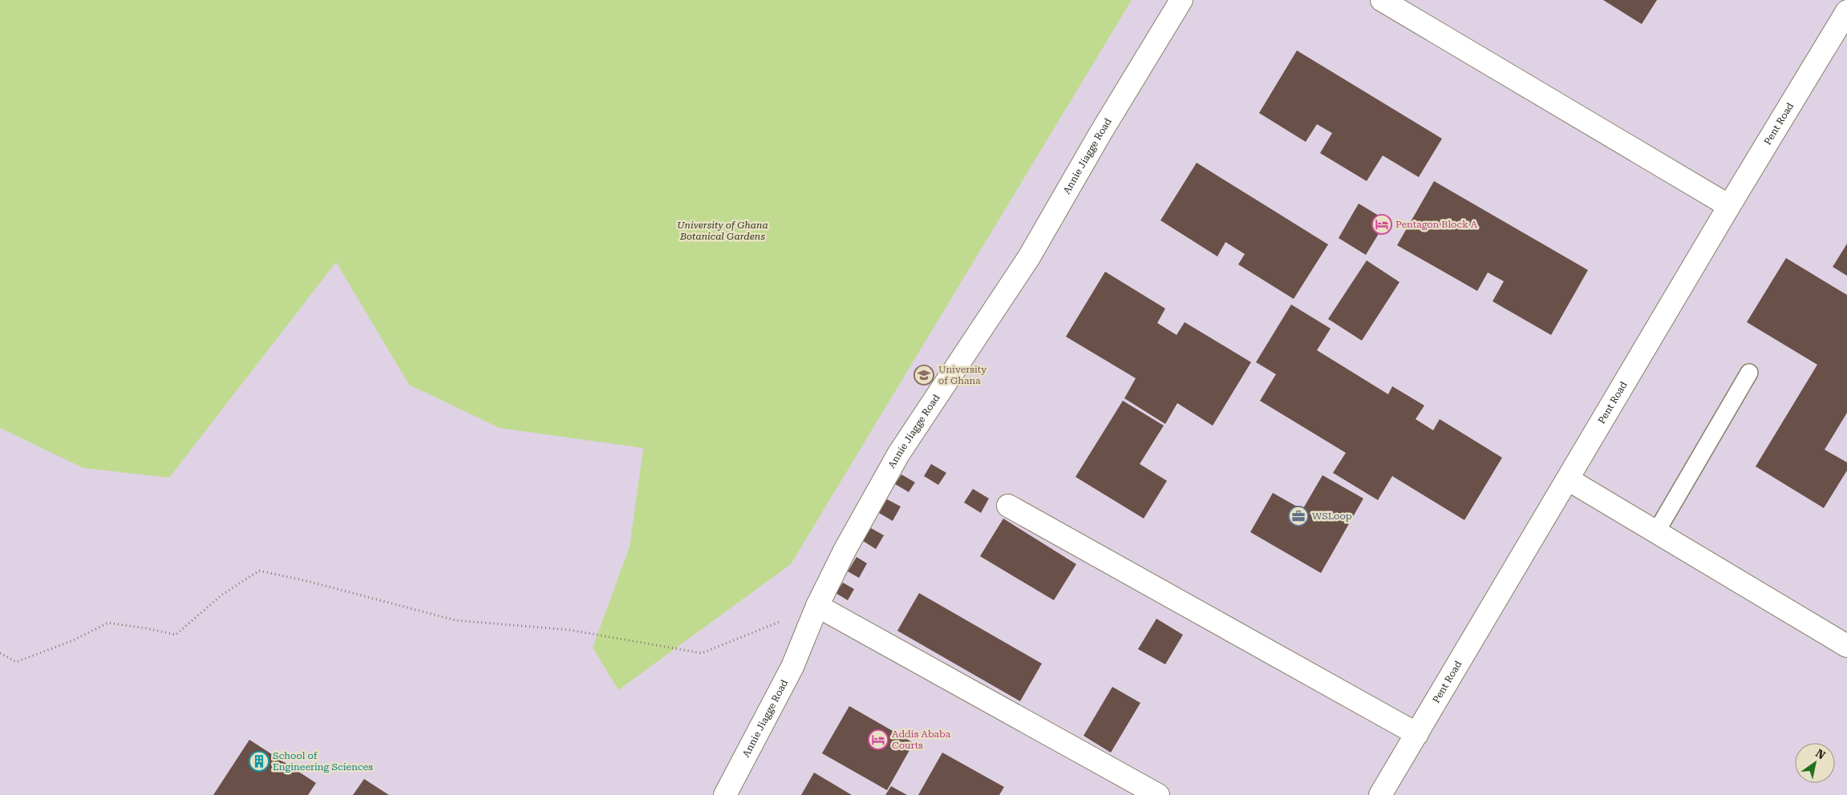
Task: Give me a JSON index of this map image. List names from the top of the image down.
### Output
{
  "streets": {
    "street": ["Pent Road", "Annie Jiagge Road"]
  },
  "parks": ["University of Ghana Botanical Gardens"],
  "places": {
    "hotel": ["Pentagon Block A", "Addis Ababa Courts"],
    "school or university": ["University of Ghana"],
    "office": ["WSLoop"],
    "building": ["School of Engineering Sciences"]
  },
  "north": "top right"
}
